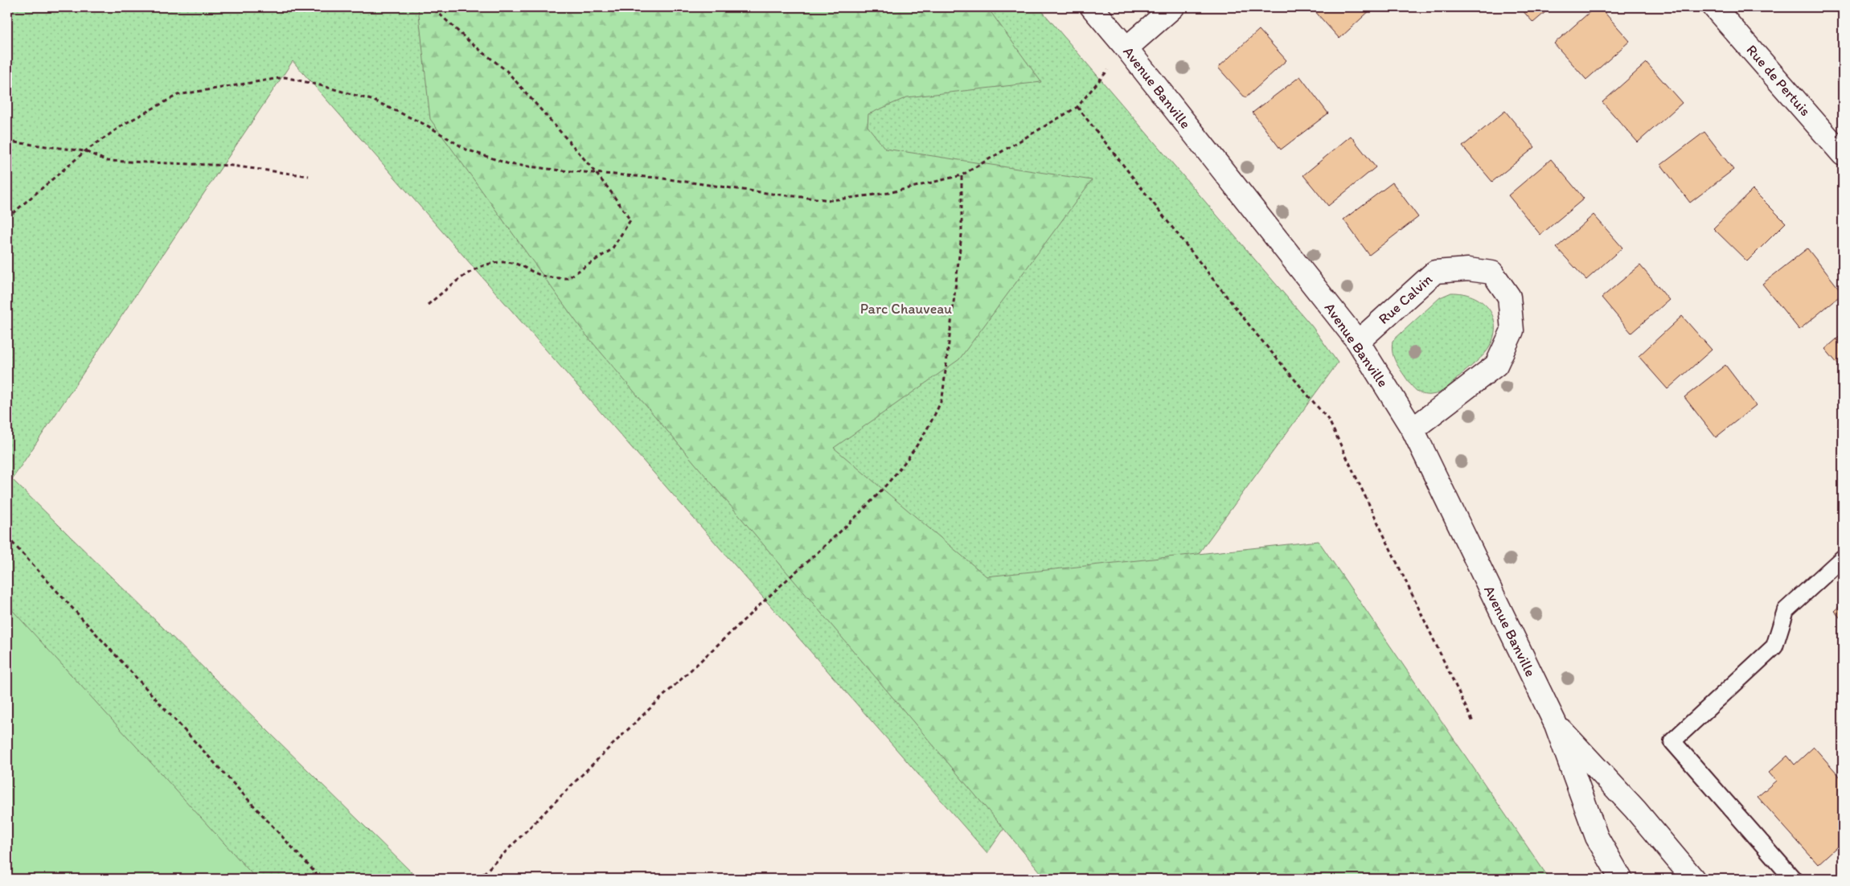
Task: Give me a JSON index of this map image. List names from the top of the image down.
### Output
{
  "streets": {
    "street": ["Rue de Pertuis", "Avenue Banville", "Rue Calvin"]
  },
  "crossings": [
    ["Avenue Banville", "Rue Calvin"]
  ],
  "parks": ["Parc Chauveau"]
}
